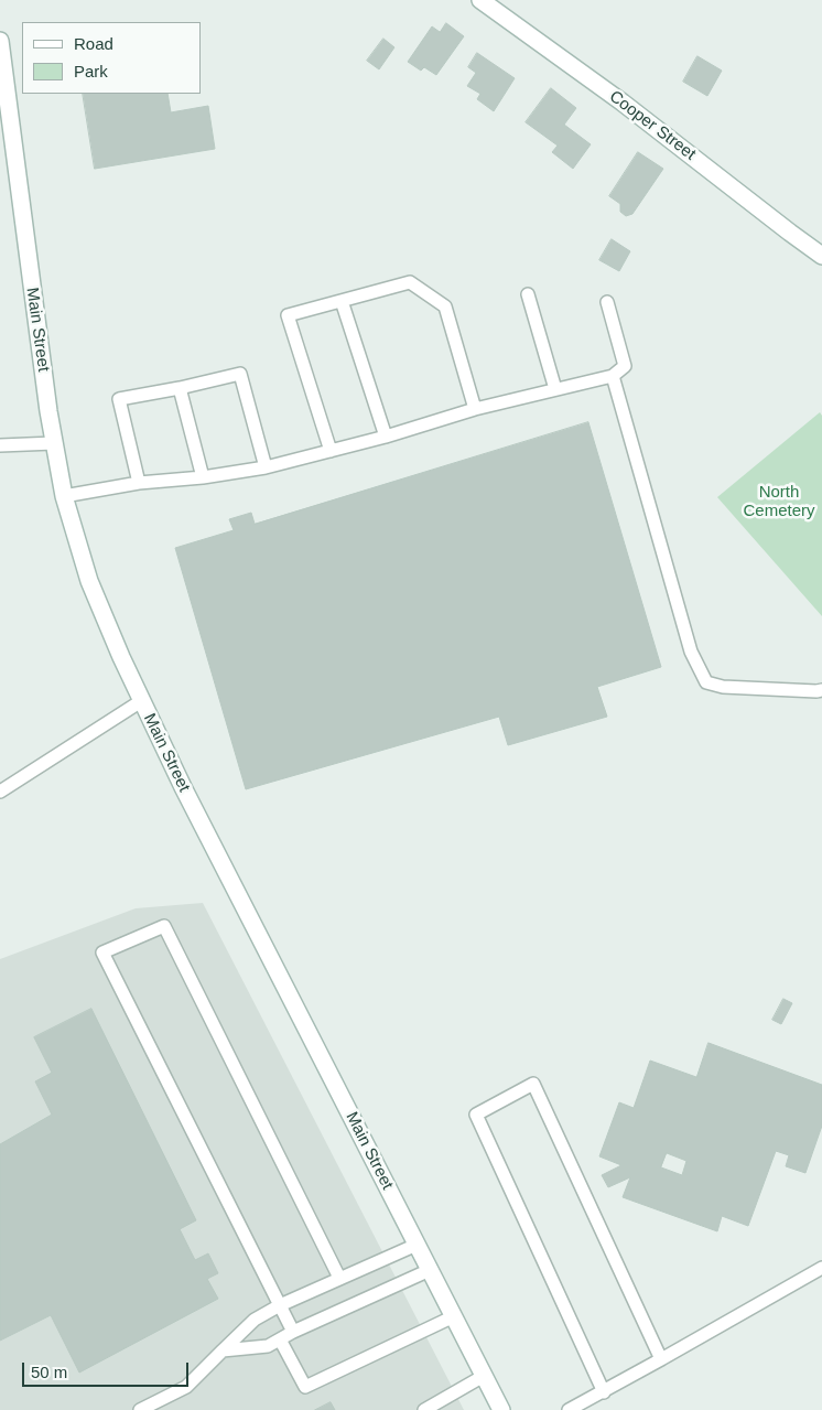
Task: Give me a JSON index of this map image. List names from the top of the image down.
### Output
{
  "streets": {
    "main road": ["Cooper Street", "Main Street"]
  },
  "parks": ["North Cemetery"],
  "legend": ["Road", "Park"],
  "scale_bar": "50 m"
}
